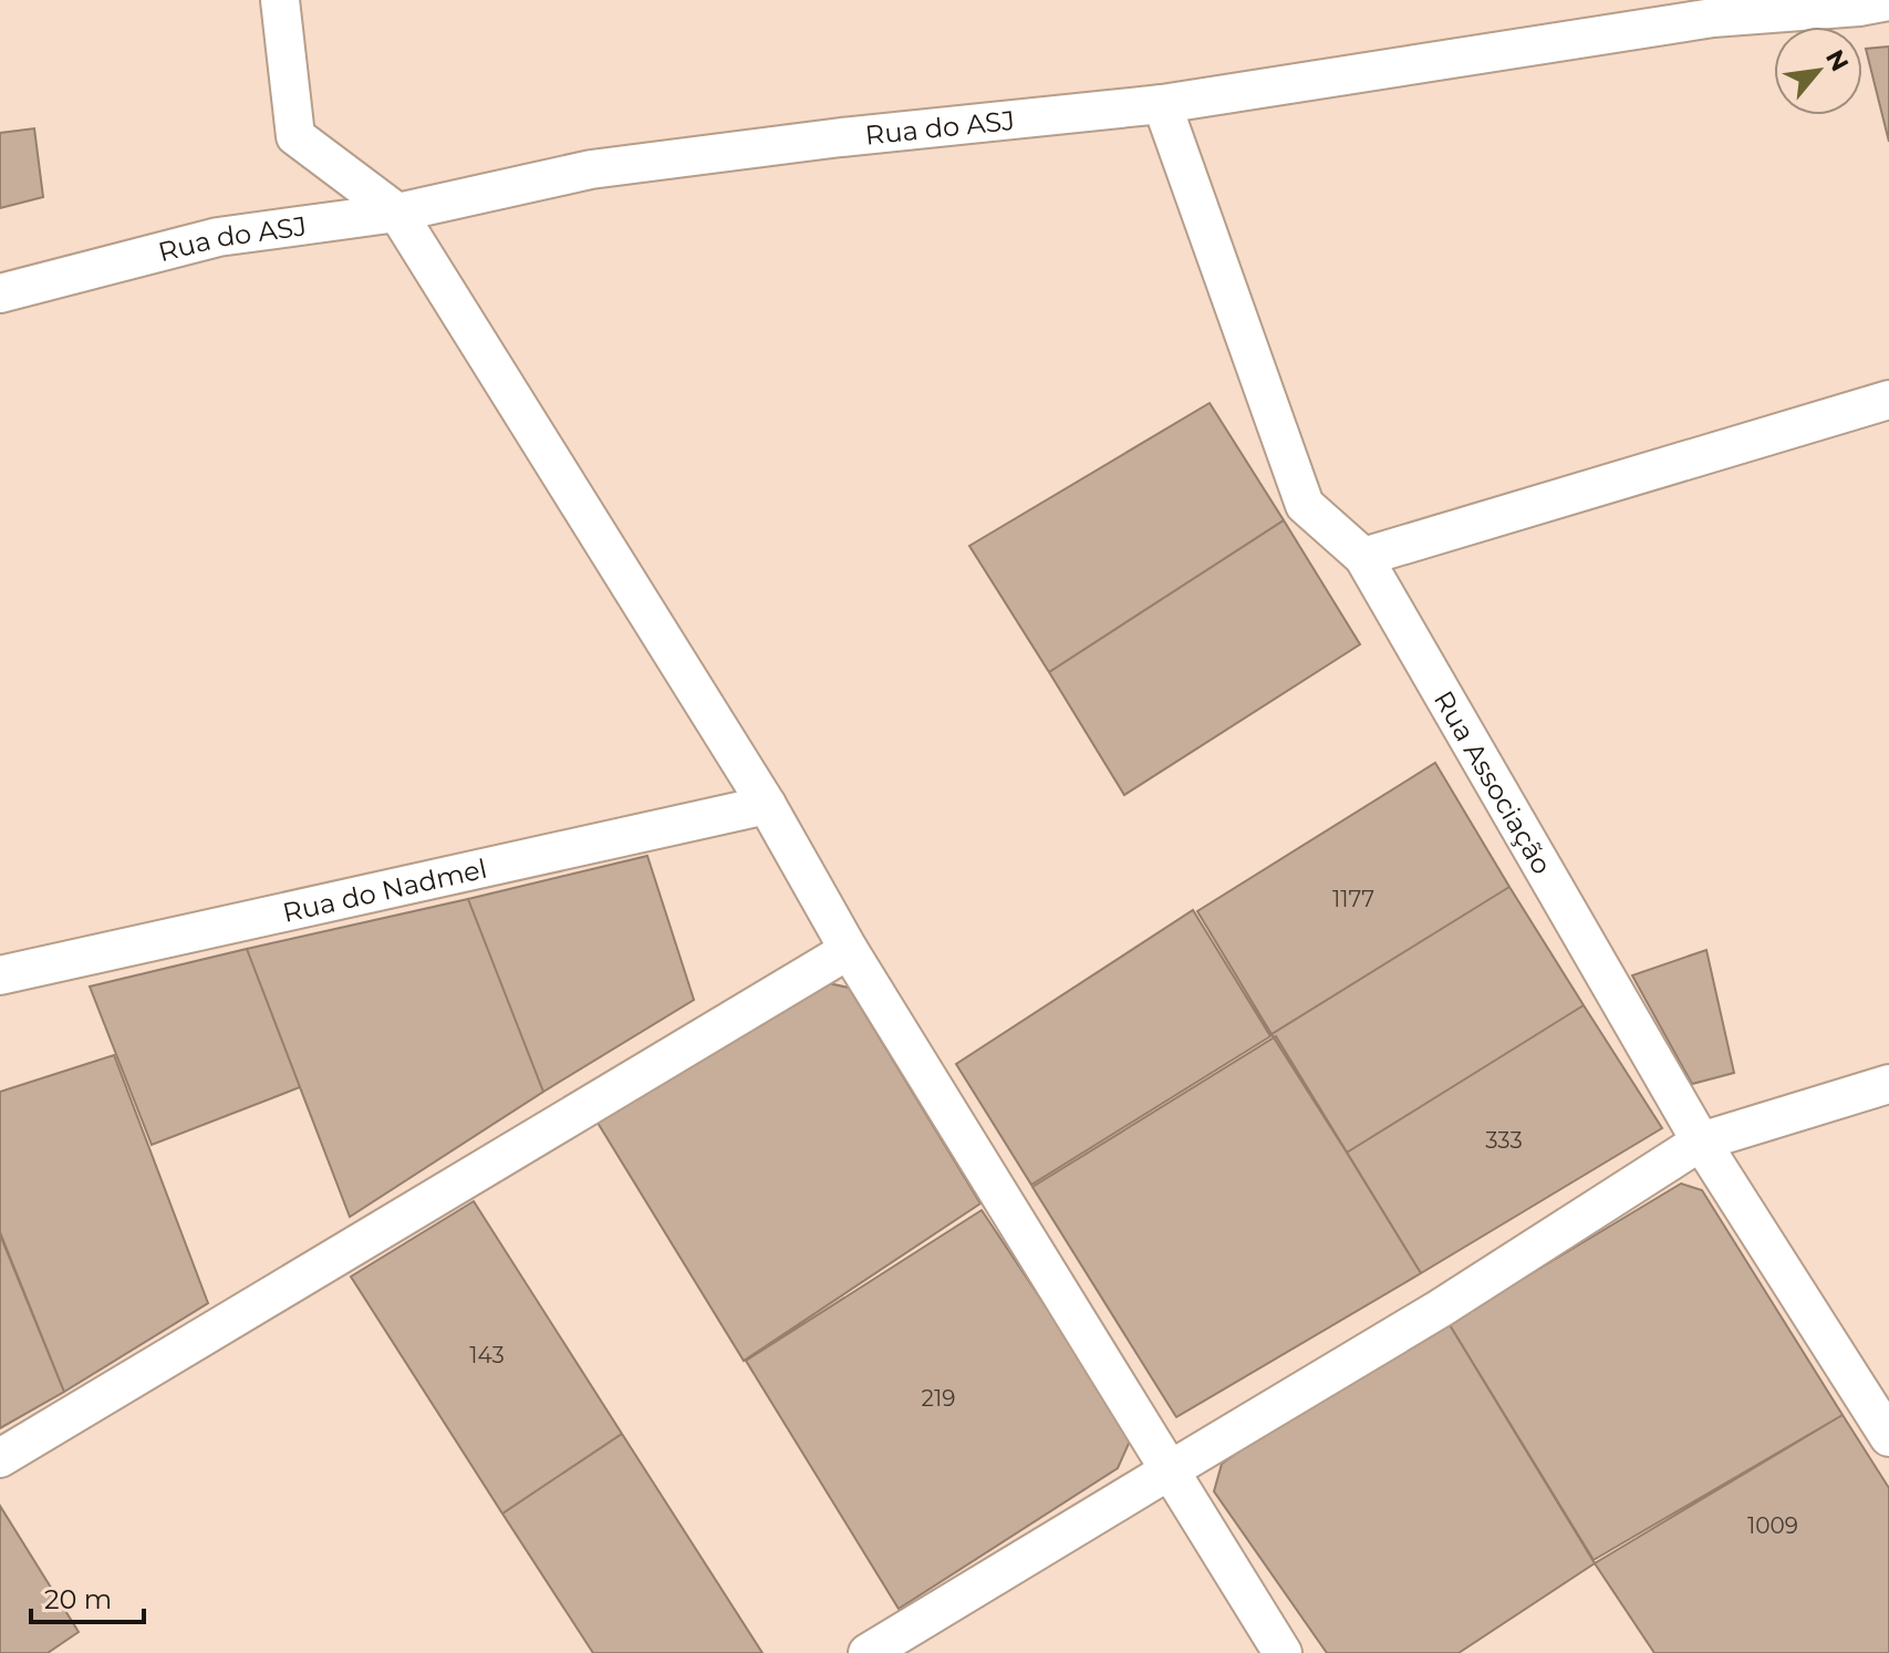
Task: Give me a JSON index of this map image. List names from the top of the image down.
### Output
{
  "streets": {
    "street": ["Rua do ASJ", "Rua Associação", "Rua do Nadmel"]
  },
  "crossings": [
    ["Rua do ASJ", "Rua Associação"]
  ],
  "house_numbers": [
    "1177",
    "333",
    "143",
    "219",
    "1009"
  ],
  "scale_bar": "20 m",
  "north": "top right"
}
